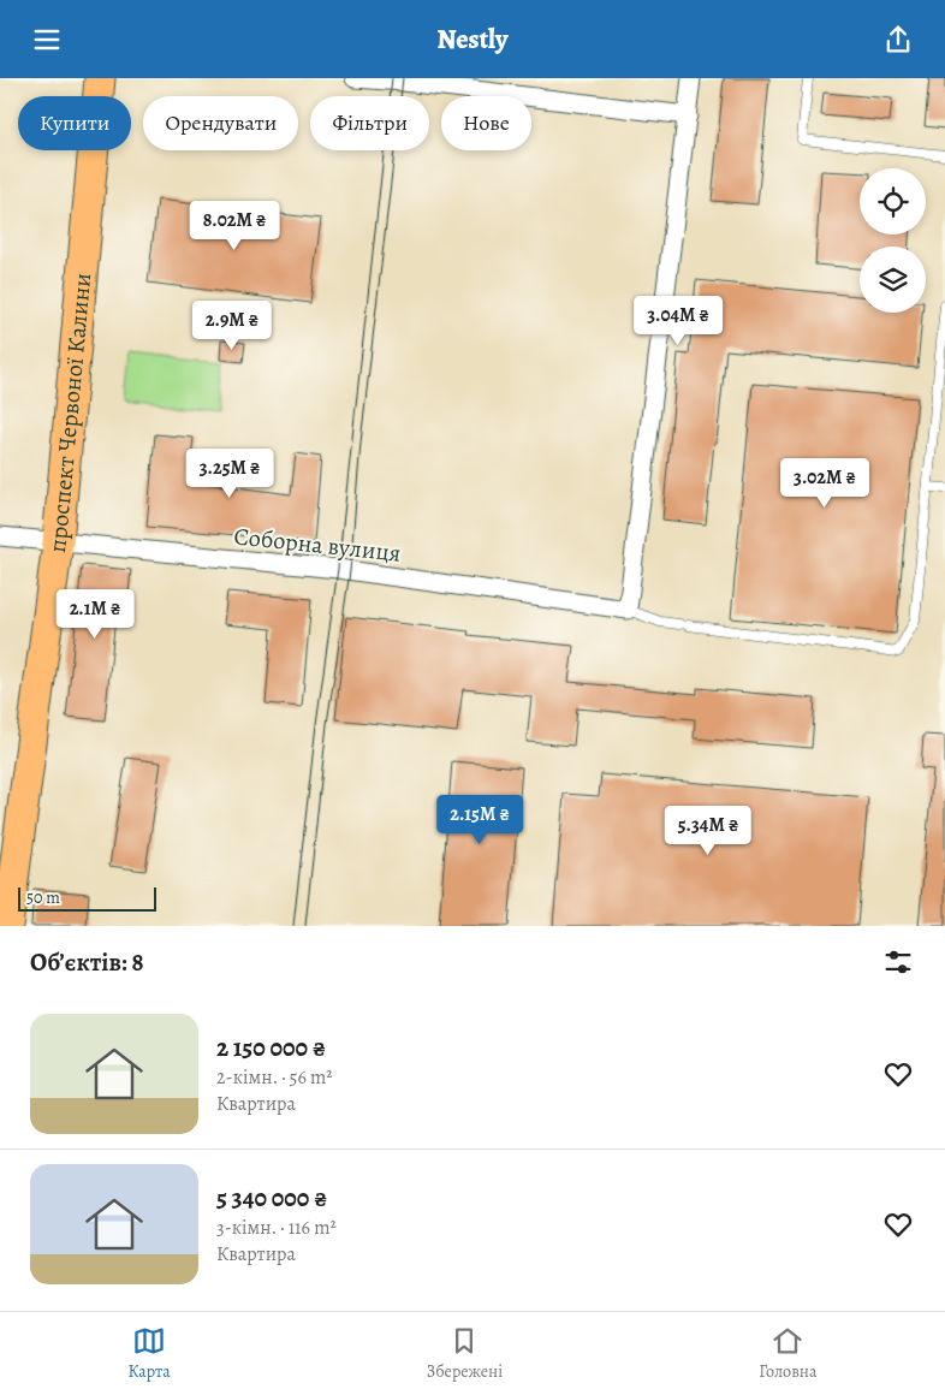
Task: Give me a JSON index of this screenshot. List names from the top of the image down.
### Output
{
  "streets": {
    "main road": ["проспект Червоної Калини"],
    "street": ["Соборна вулиця"]
  },
  "crossings": [
    ["проспект Червоної Калини", "Соборна вулиця"]
  ],
  "scale_bar": "50 m",
  "page": {
    "header": "Nestly",
    "chip": [
      "Купити",
      "Орендувати",
      "Фільтри",
      "Нове"
    ],
    "price": [
      "8.02M ₴",
      "3.04M ₴",
      "2.9M ₴",
      "3.25M ₴",
      "3.02M ₴",
      "2.1M ₴",
      "2.15M ₴",
      "5.34M ₴"
    ],
    "scale": "50 m",
    "heading": "Об’єктів: 8",
    "list": [
      {
        "name": "2 150 000 ₴",
        "note": "2-кімн. · 56 m² · Квартира"
      },
      {
        "name": "5 340 000 ₴",
        "note": "3-кімн. · 116 m² · Квартира"
      }
    ],
    "tabs": ["Карта", "Збережені", "Головна"]
  }
}
